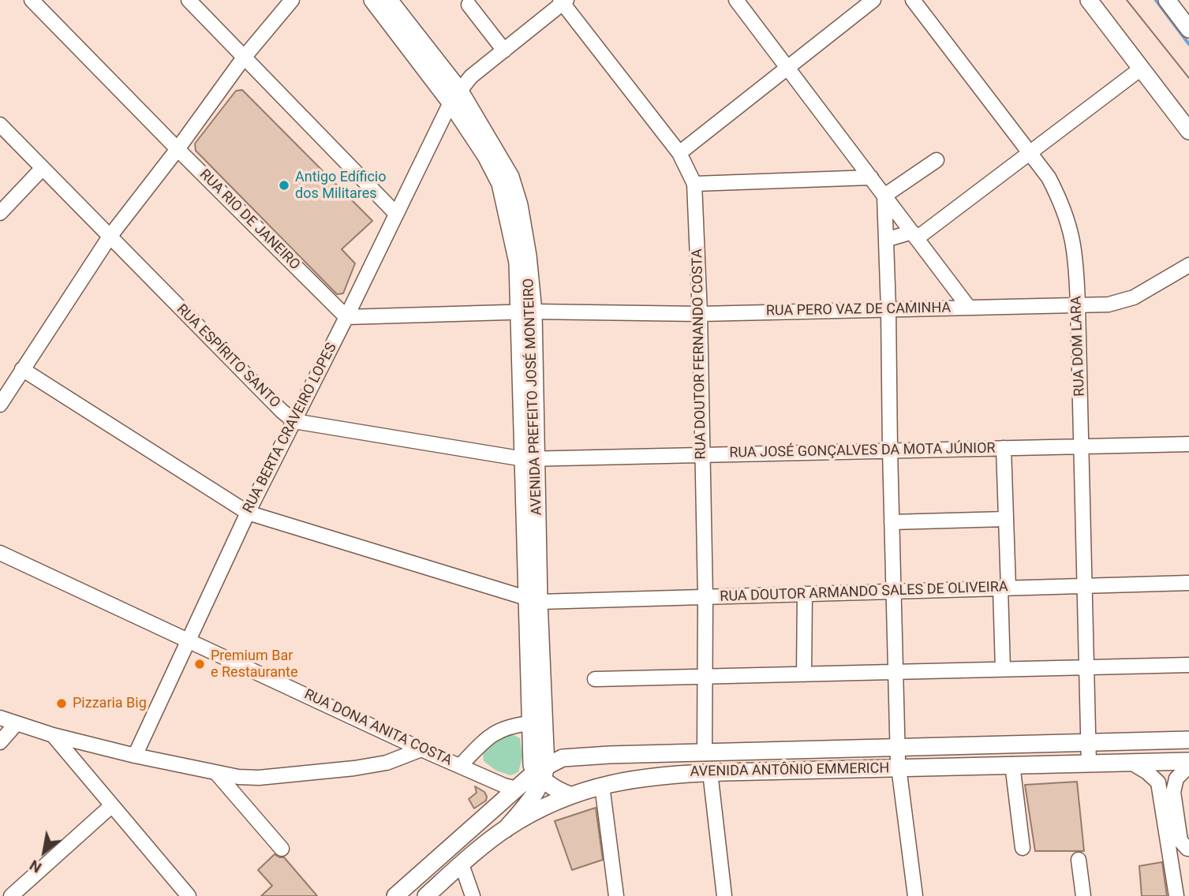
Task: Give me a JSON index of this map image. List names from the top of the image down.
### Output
{
  "streets": {
    "main road": ["AVENIDA PREFEITO JOSÉ MONTEIRO", "AVENIDA ANTÔNIO EMMERICH"],
    "street": [
      "RUA RIO DE JANEIRO",
      "RUA PERO VAZ DE CAMINHA",
      "RUA DOM LARA",
      "RUA DOUTOR FERNANDO COSTA",
      "RUA ESPÍRITO SANTO",
      "RUA BERTA CRAVEIRO LOPES",
      "RUA JOSÉ GONÇALVES DA MOTA JÚNIOR",
      "RUA DOUTOR ARMANDO SALES DE OLIVEIRA",
      "RUA DONA ANITA COSTA"
    ]
  },
  "crossings": [
    ["RUA RIO DE JANEIRO", "RUA BERTA CRAVEIRO LOPES"],
    ["RUA PERO VAZ DE CAMINHA", "RUA DOM LARA"],
    ["RUA PERO VAZ DE CAMINHA", "RUA DOUTOR FERNANDO COSTA"],
    ["RUA PERO VAZ DE CAMINHA", "AVENIDA PREFEITO JOSÉ MONTEIRO"],
    ["RUA DOM LARA", "RUA JOSÉ GONÇALVES DA MOTA JÚNIOR"],
    ["RUA DOM LARA", "RUA DOUTOR ARMANDO SALES DE OLIVEIRA"],
    ["RUA DOM LARA", "AVENIDA ANTÔNIO EMMERICH"],
    ["RUA DOUTOR FERNANDO COSTA", "RUA BERTA CRAVEIRO LOPES"],
    ["RUA DOUTOR FERNANDO COSTA", "RUA JOSÉ GONÇALVES DA MOTA JÚNIOR"],
    ["RUA DOUTOR FERNANDO COSTA", "RUA DOUTOR ARMANDO SALES DE OLIVEIRA"],
    ["RUA DOUTOR FERNANDO COSTA", "AVENIDA ANTÔNIO EMMERICH"],
    ["RUA ESPÍRITO SANTO", "RUA BERTA CRAVEIRO LOPES"],
    ["AVENIDA PREFEITO JOSÉ MONTEIRO", "RUA BERTA CRAVEIRO LOPES"],
    ["AVENIDA PREFEITO JOSÉ MONTEIRO", "RUA JOSÉ GONÇALVES DA MOTA JÚNIOR"],
    ["AVENIDA PREFEITO JOSÉ MONTEIRO", "RUA DOUTOR ARMANDO SALES DE OLIVEIRA"],
    ["AVENIDA PREFEITO JOSÉ MONTEIRO", "AVENIDA ANTÔNIO EMMERICH"],
    ["RUA BERTA CRAVEIRO LOPES", "RUA DOUTOR ARMANDO SALES DE OLIVEIRA"],
    ["RUA BERTA CRAVEIRO LOPES", "RUA DONA ANITA COSTA"],
    ["RUA DONA ANITA COSTA", "AVENIDA ANTÔNIO EMMERICH"]
  ],
  "places": ["Antigo Edíficio dos Militares", "Premium Bar e Restaurante", "Pizzaria Big"],
  "north": "bottom left"
}
